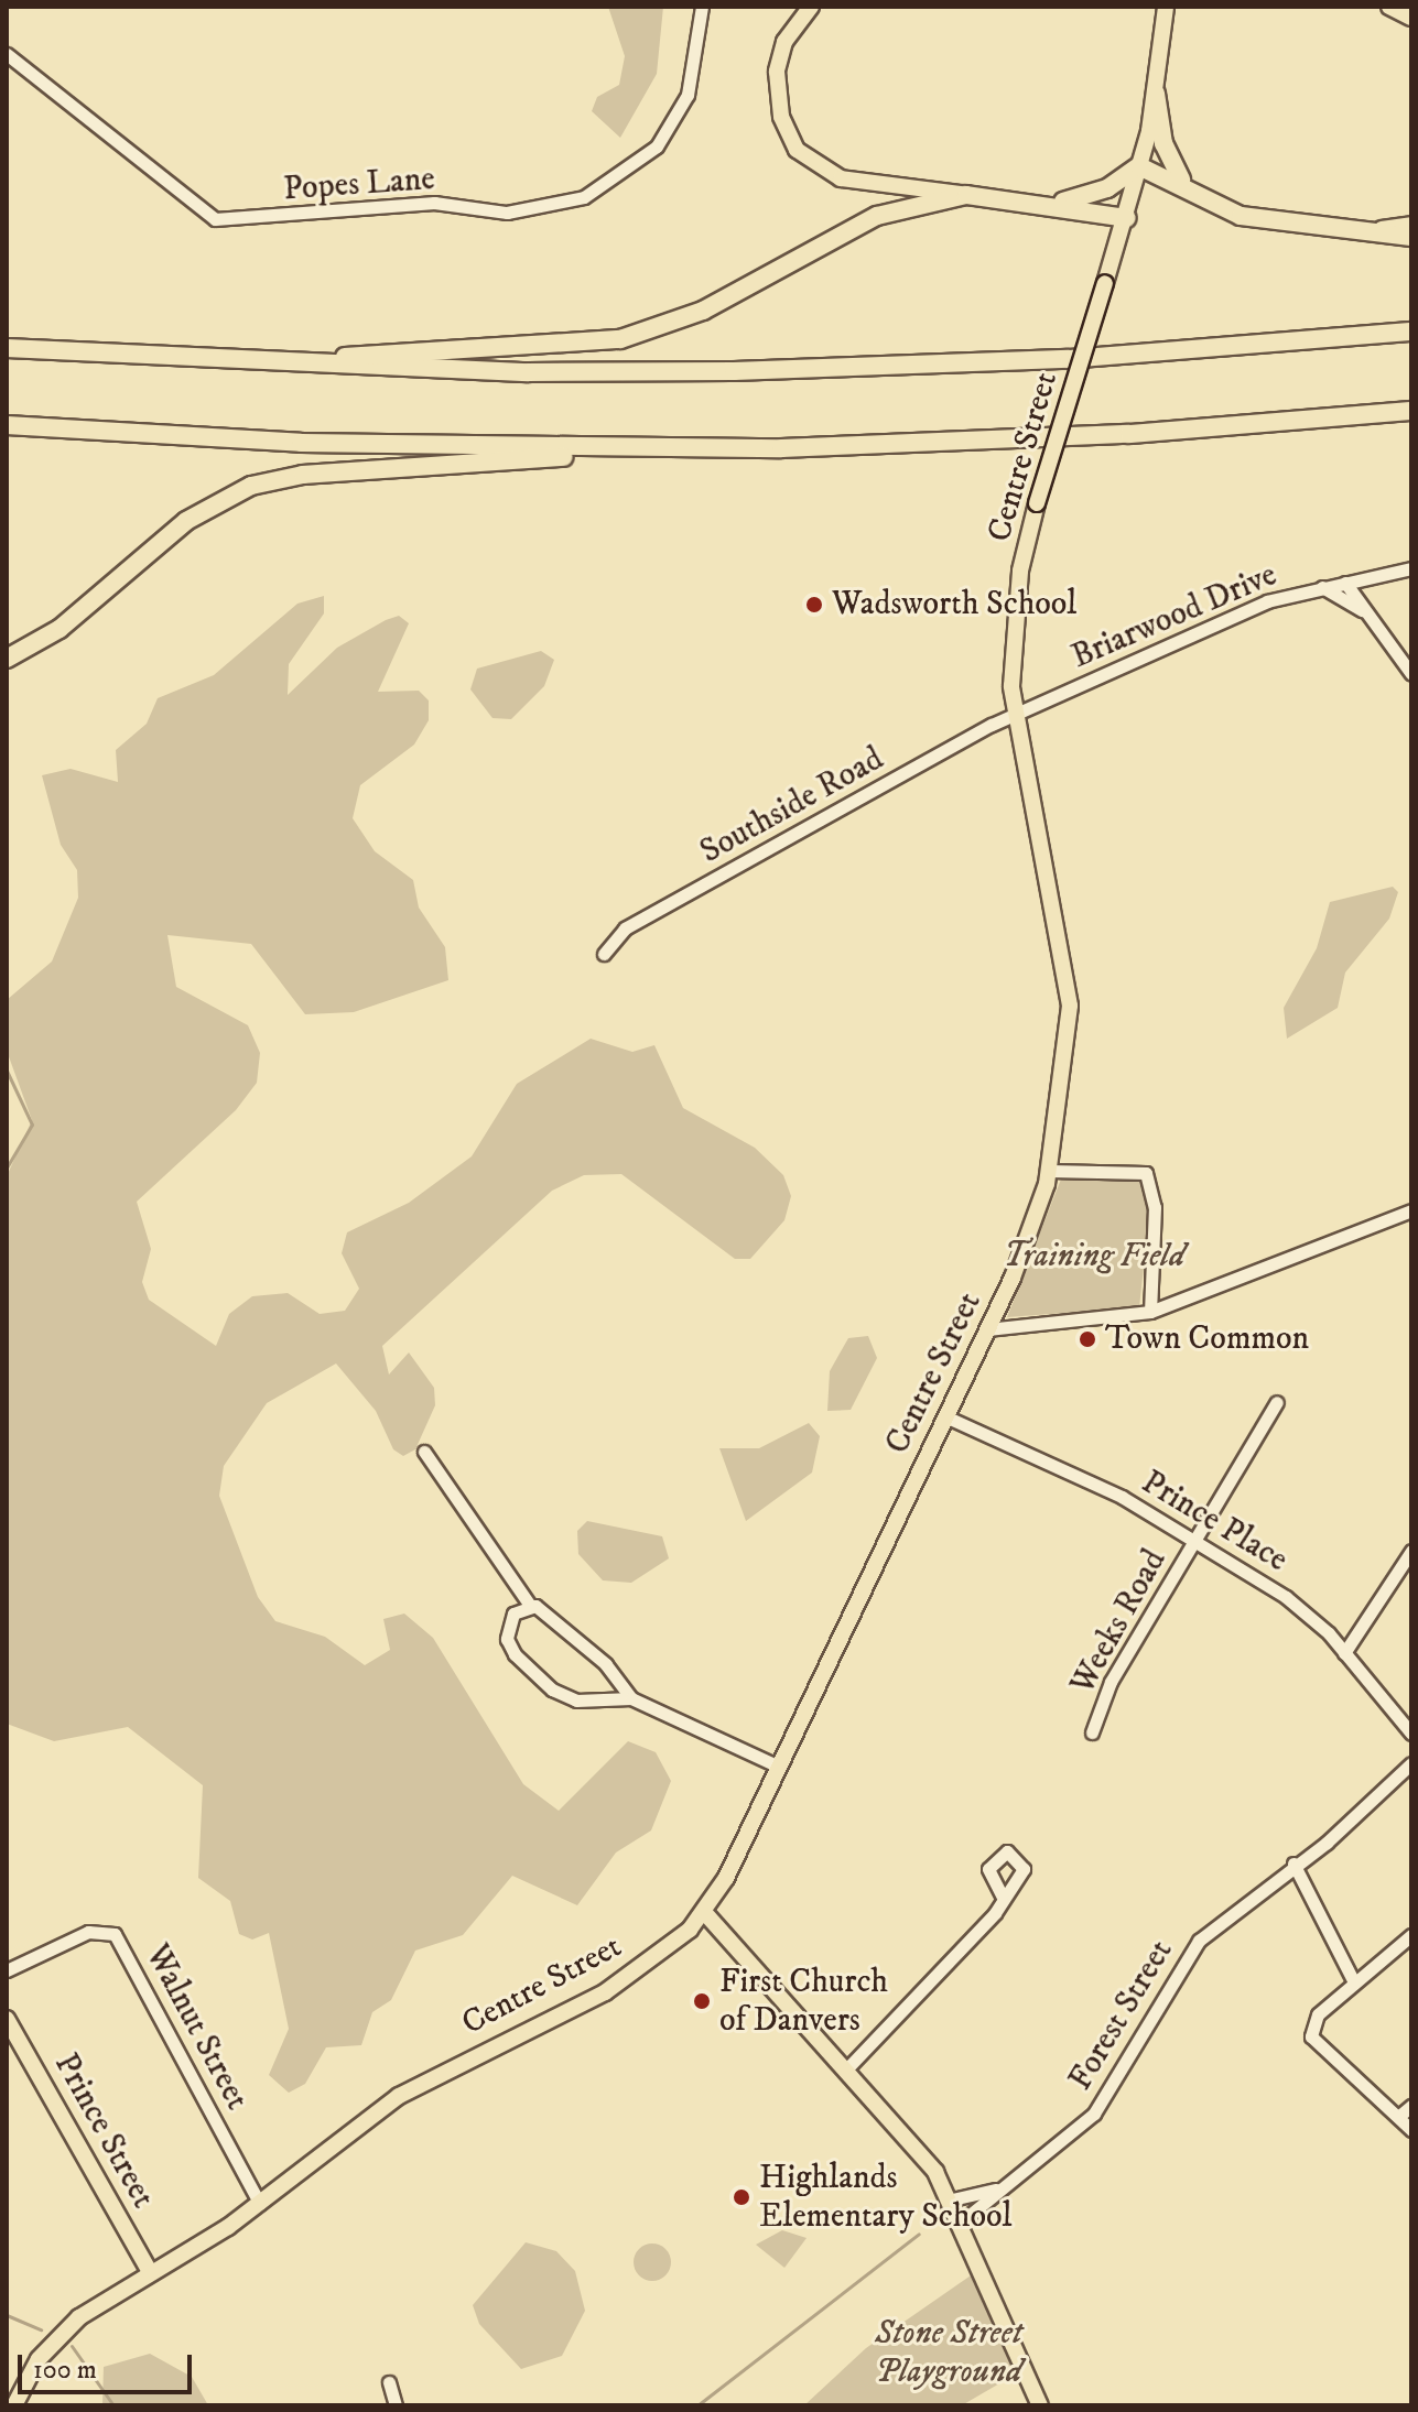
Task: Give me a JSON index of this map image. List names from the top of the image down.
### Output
{
  "streets": {
    "main road": ["Centre Street", "Prince Street"],
    "street": [
      "Popes Lane",
      "Briarwood Drive",
      "Southside Road",
      "Prince Place",
      "Weeks Road",
      "Forest Street",
      "Walnut Street"
    ]
  },
  "crossings": [
    ["Centre Street", "Briarwood Drive"],
    ["Centre Street", "Southside Road"],
    ["Centre Street", "Prince Place"],
    ["Centre Street", "Walnut Street"],
    ["Centre Street", "Prince Street"],
    ["Briarwood Drive", "Southside Road"],
    ["Prince Place", "Weeks Road"]
  ],
  "parks": ["Training Field", "Stone Street Playground"],
  "places": [
    "Wadsworth School",
    "Town Common",
    "First Church of Danvers",
    "Highlands Elementary School"
  ],
  "scale_bar": "100 m"
}
